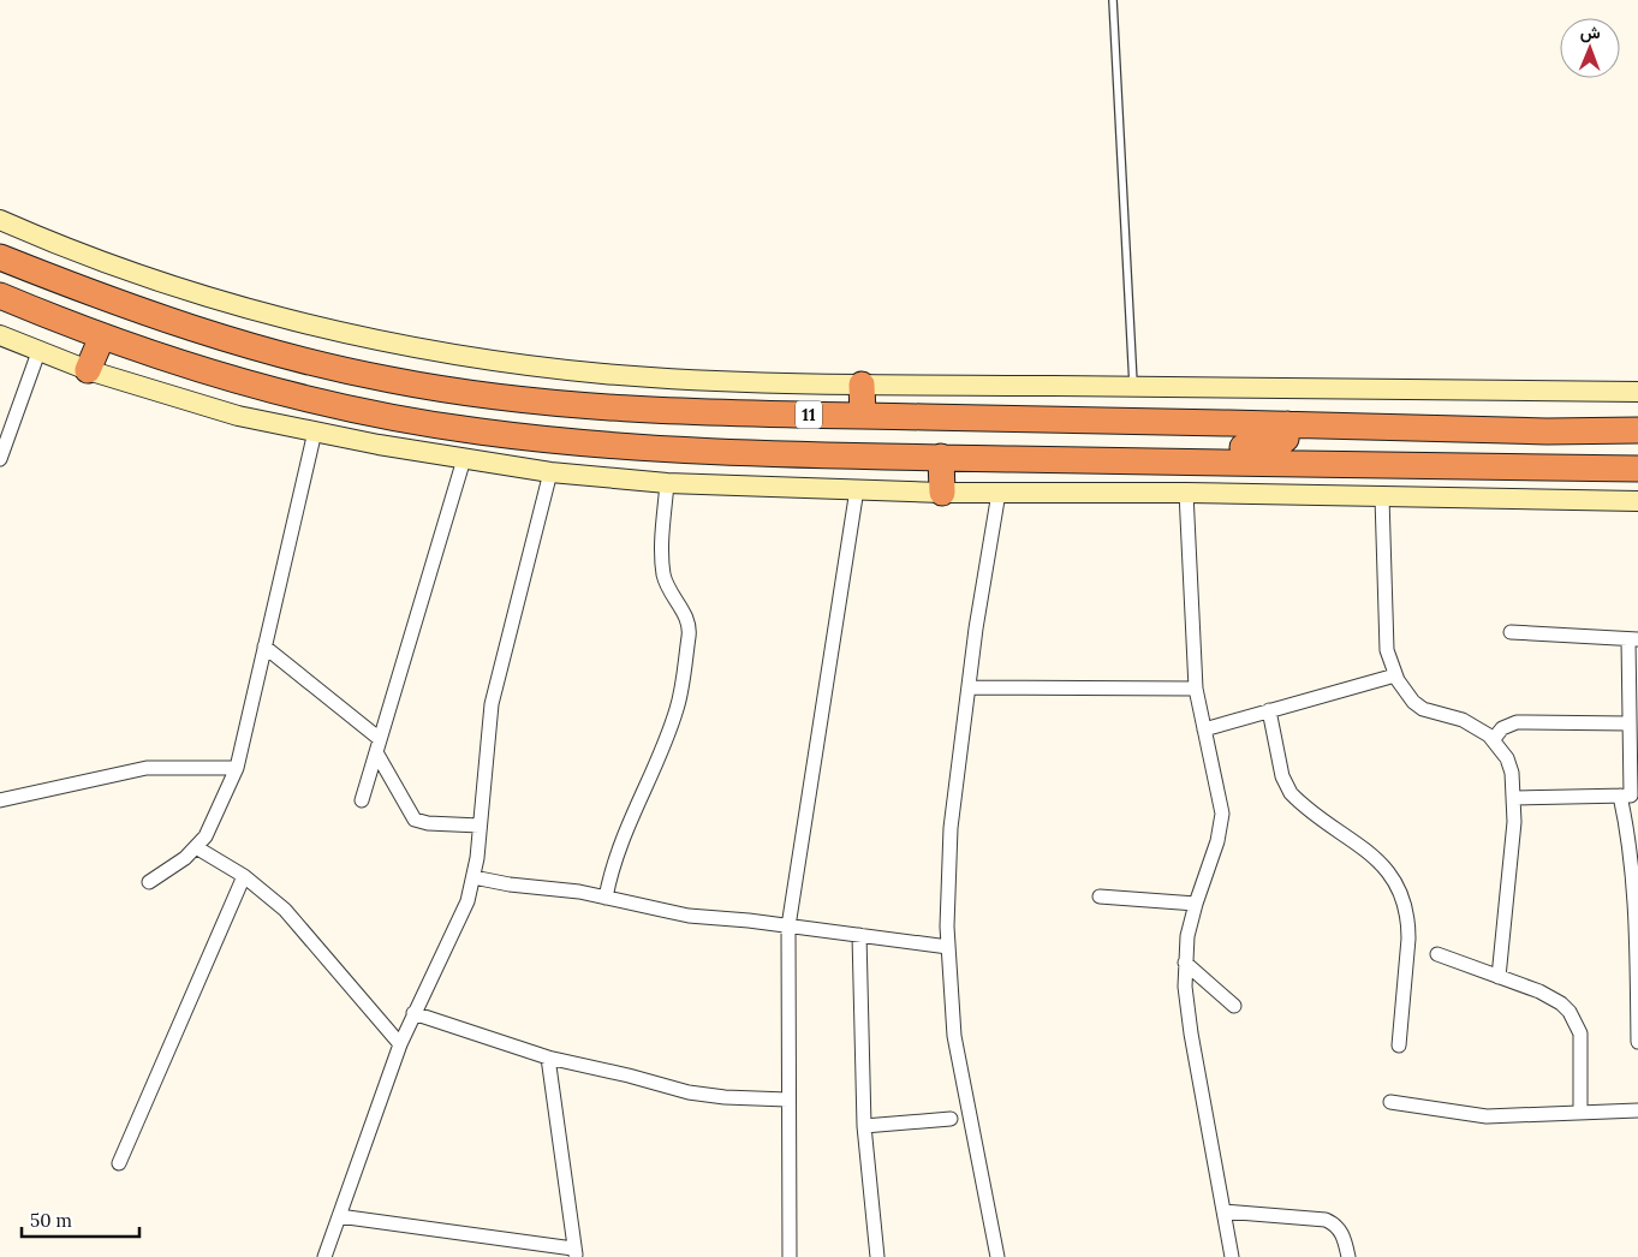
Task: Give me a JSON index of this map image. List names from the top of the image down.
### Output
{
  "streets": {
    "highway": ["11"]
  },
  "scale_bar": "50 m",
  "north": "top"
}
